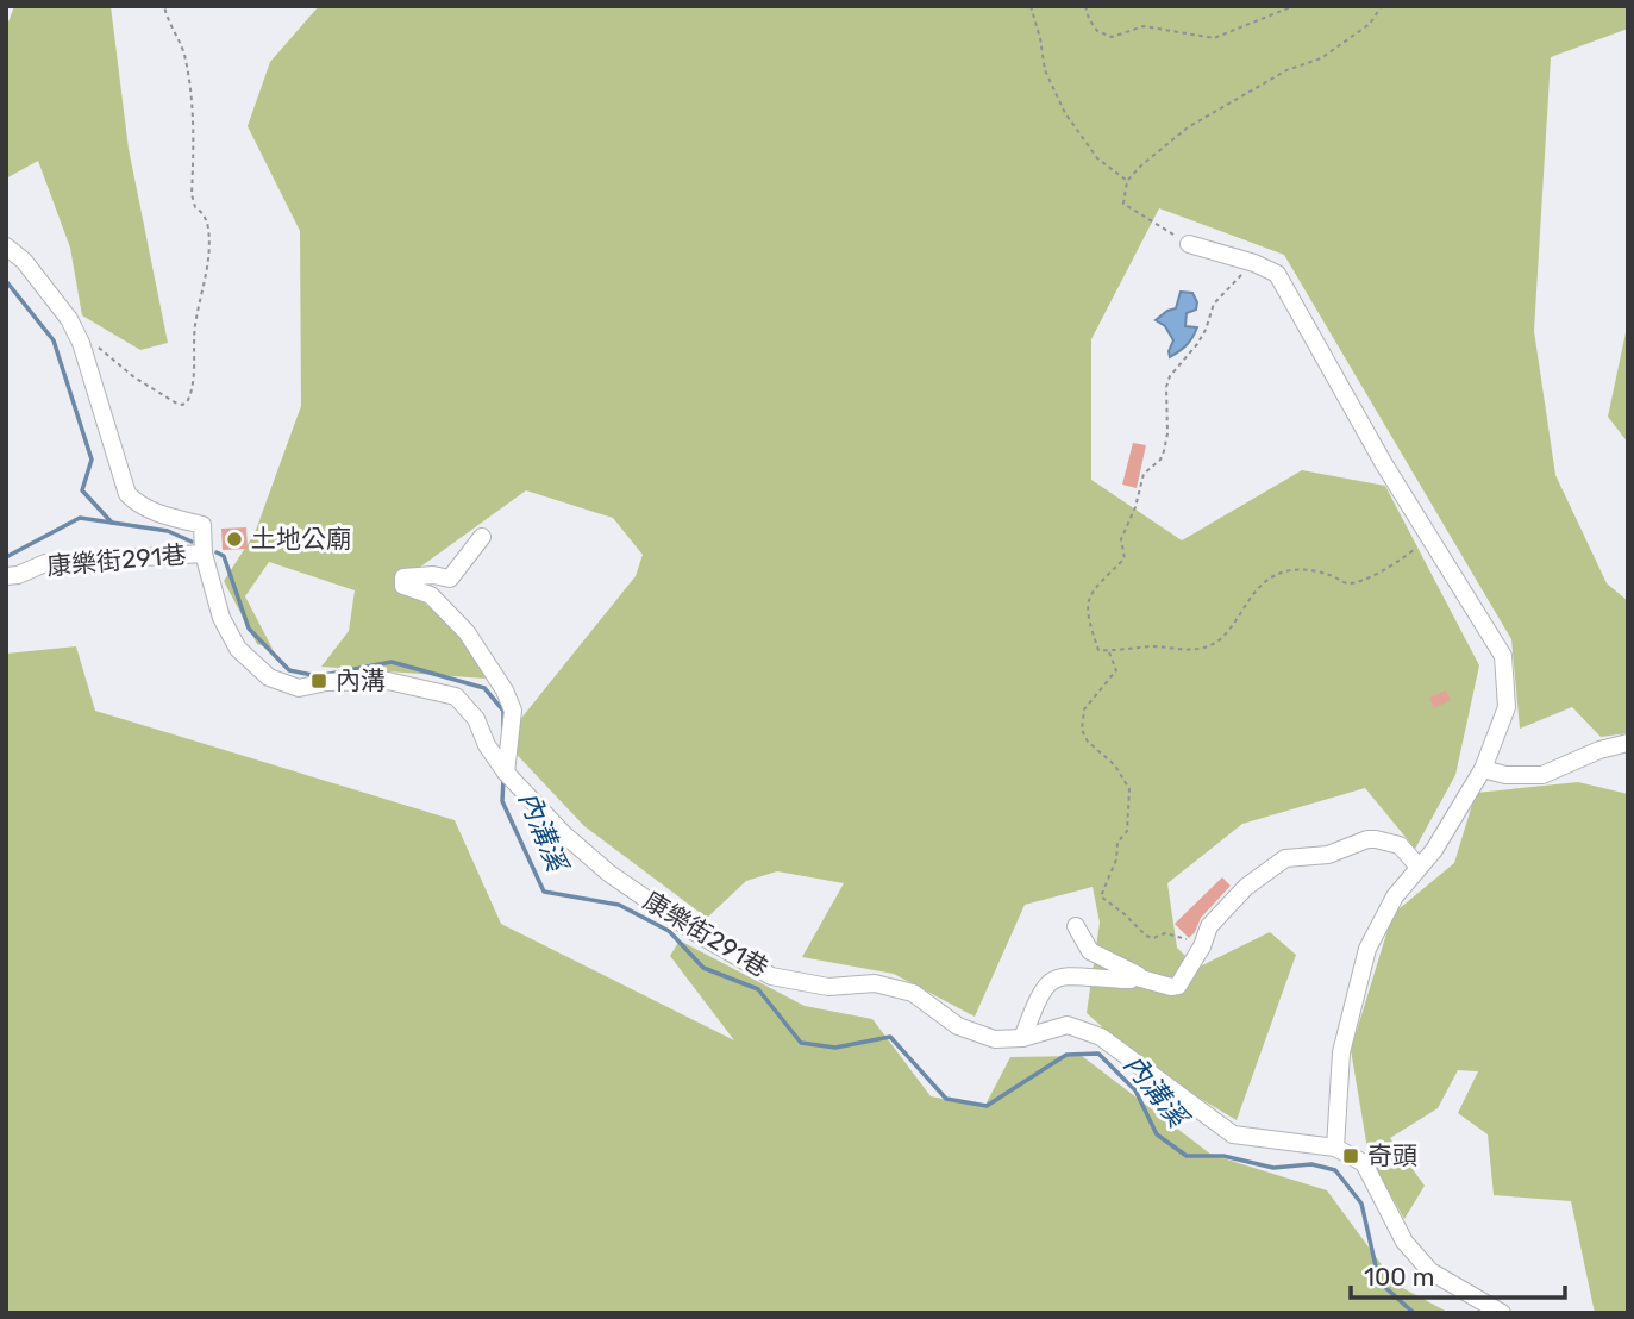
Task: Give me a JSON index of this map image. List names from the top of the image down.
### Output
{
  "streets": {
    "street": ["康樂街291巷"]
  },
  "water": ["內溝溪"],
  "places": {
    "other": ["土地公廟"],
    "transit": ["內溝", "奇頭"]
  },
  "scale_bar": "100 m"
}
